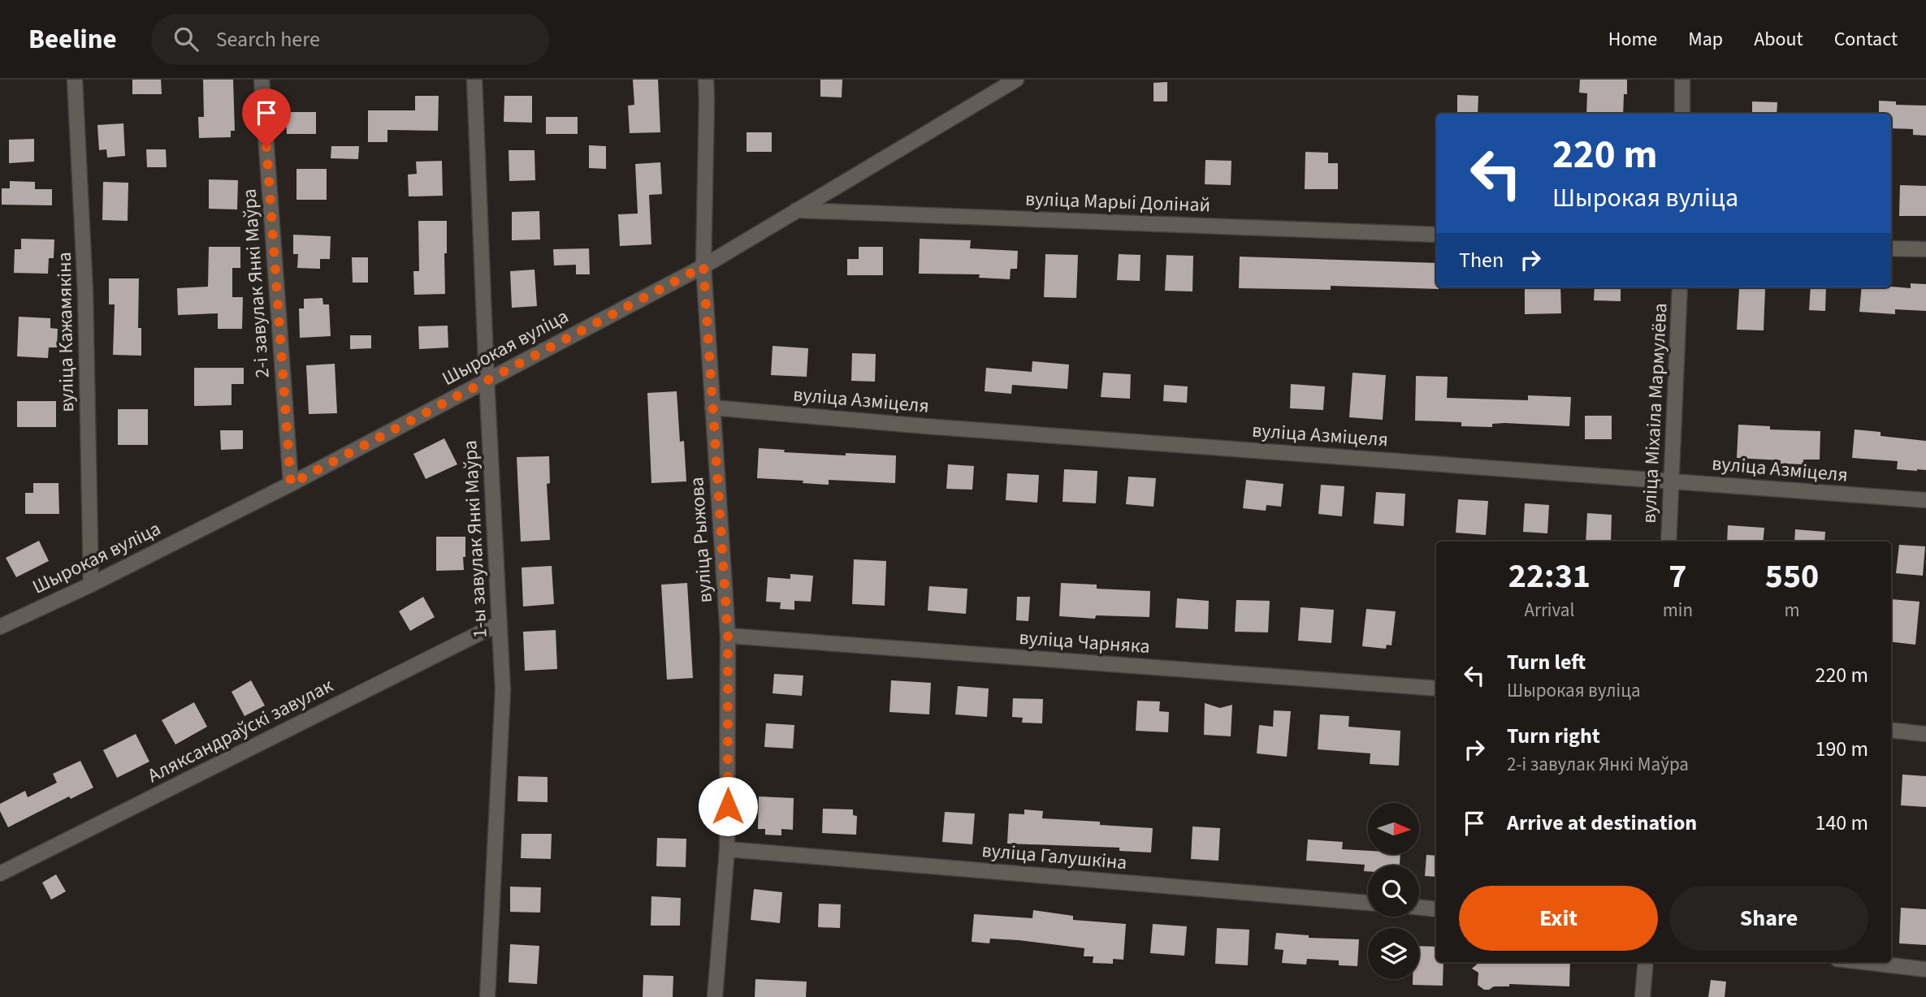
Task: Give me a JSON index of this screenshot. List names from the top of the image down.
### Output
{
  "streets": {
    "street": [
      "вуліца Марыі Долінай",
      "2-і завулак Янкі Маўра",
      "вуліца Кажамякіна",
      "Шырокая вуліца",
      "вуліца Азміцеля",
      "вуліца Міхаіла Мармулёва",
      "1-ы завулак Янкі Маўра",
      "вуліца Рыжова",
      "вуліца Чарняка",
      "Аляксандраўскі завулак",
      "вуліца Галушкіна"
    ]
  },
  "crossings": [
    ["вуліца Марыі Долінай", "Шырокая вуліца"],
    ["2-і завулак Янкі Маўра", "Шырокая вуліца"],
    ["вуліца Кажамякіна", "Шырокая вуліца"],
    ["Шырокая вуліца", "1-ы завулак Янкі Маўра"],
    ["Шырокая вуліца", "вуліца Рыжова"],
    ["вуліца Азміцеля", "вуліца Міхаіла Мармулёва"],
    ["вуліца Азміцеля", "вуліца Рыжова"],
    ["1-ы завулак Янкі Маўра", "Аляксандраўскі завулак"],
    ["вуліца Рыжова", "вуліца Чарняка"],
    ["вуліца Рыжова", "вуліца Галушкіна"]
  ],
  "north": "right",
  "page": {
    "header": "Beeline",
    "search": "Search here",
    "nav": [
      "Home",
      "Map",
      "About",
      "Contact"
    ],
    "turn": ["220 m", "Шырокая вуліца"],
    "then": "Then",
    "eta": [
      "22:31",
      "Arrival",
      "7",
      "min",
      "550",
      "m"
    ],
    "list": [
      {
        "name": "Turn left",
        "note": "Шырокая вуліца",
        "value": "220 m"
      },
      {
        "name": "Turn right",
        "note": "2-і завулак Янкі Маўра",
        "value": "190 m"
      },
      {
        "name": "Arrive at destination",
        "value": "140 m"
      }
    ],
    "buttons": ["Exit", "Share"]
  }
}
